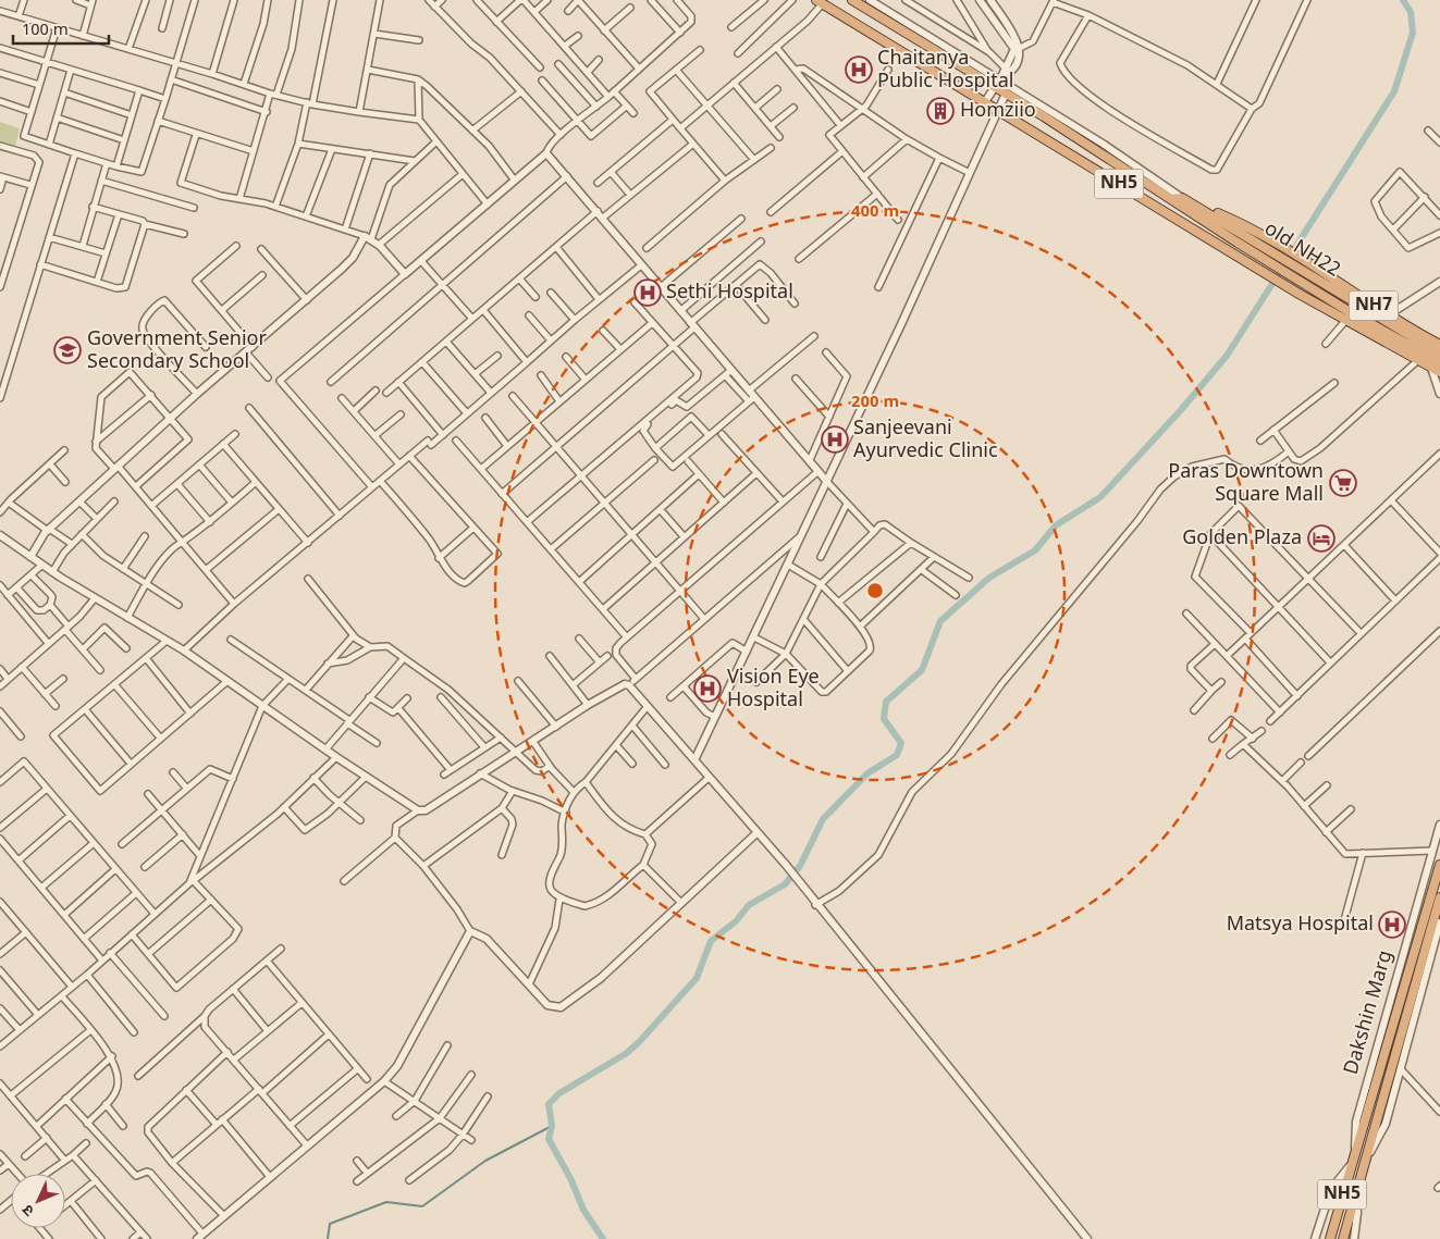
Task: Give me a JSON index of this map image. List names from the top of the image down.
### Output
{
  "streets": {
    "highway": [
      "NH5",
      "old NH22",
      "NH7",
      "Dakshin Marg"
    ]
  },
  "crossings": [
    ["NH5", "NH7"],
    ["old NH22", "NH7"]
  ],
  "places": {
    "hospital": [
      "Chaitanya Public Hospital",
      "Sethi Hospital",
      "Sanjeevani Ayurvedic Clinic",
      "Vision Eye Hospital",
      "Matsya Hospital"
    ],
    "building": ["Homziio"],
    "school or university": ["Government Senior Secondary School"],
    "supermarket": ["Paras Downtown Square Mall"],
    "hotel": ["Golden Plaza"]
  },
  "scale_bar": "100 m",
  "north": "bottom left",
  "rings": ["400 m", "200 m"]
}
